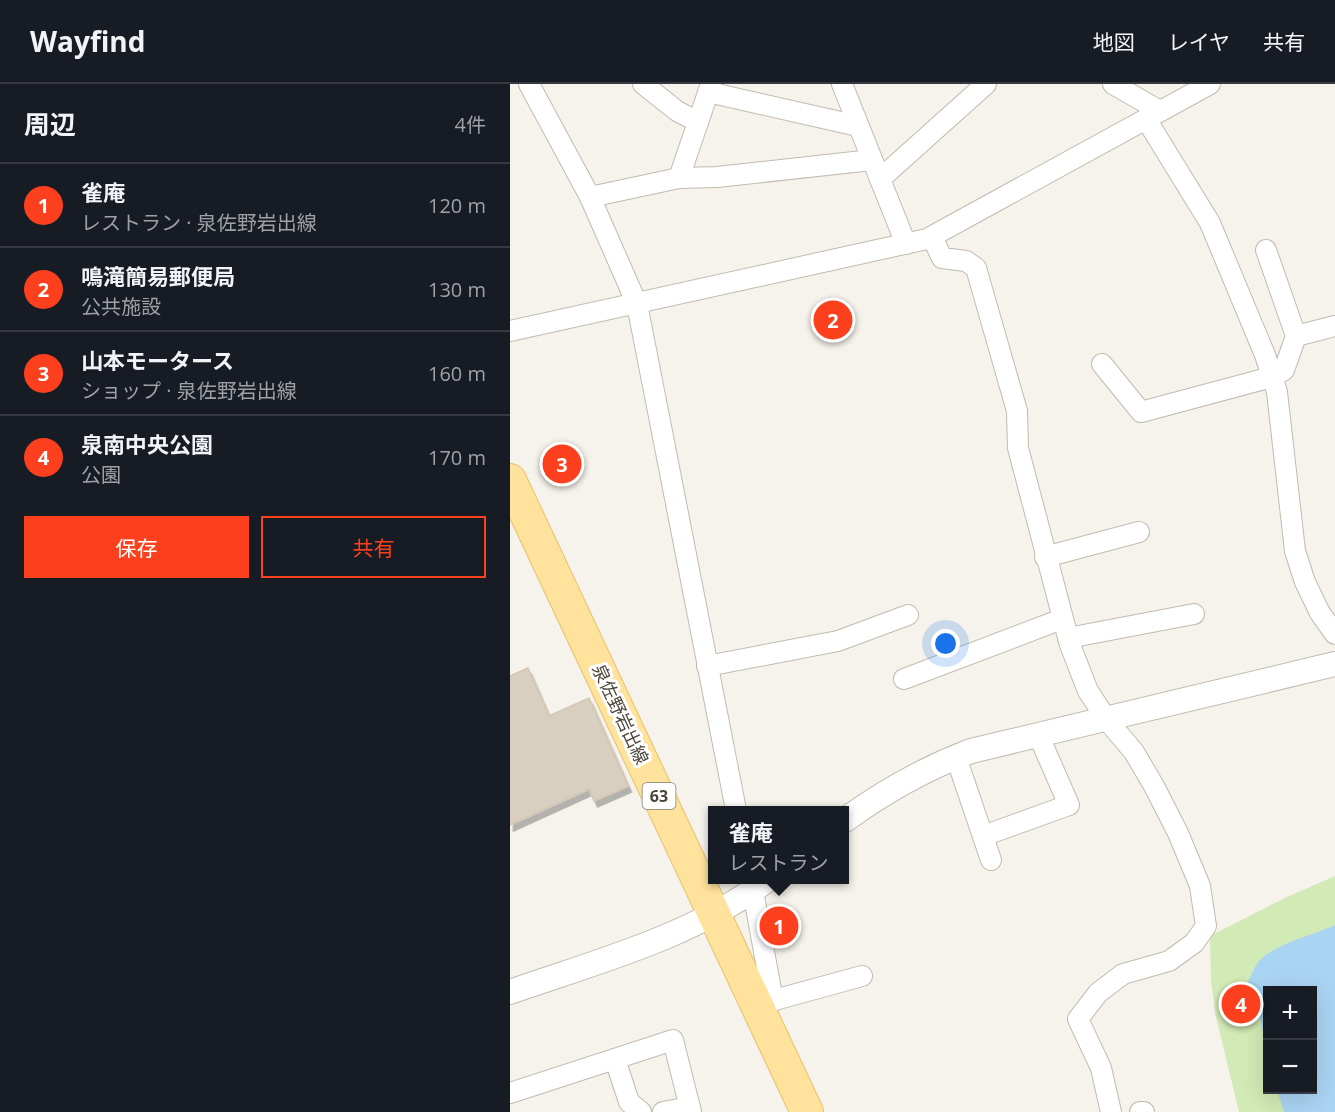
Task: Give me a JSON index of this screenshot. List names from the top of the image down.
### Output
{
  "streets": {
    "main road": ["泉佐野岩出線", "63"]
  },
  "page": {
    "header": "Wayfind",
    "nav": ["地図", "レイヤ", "共有"],
    "heading": ["周辺", "4件"],
    "list": [
      {
        "mark": "1",
        "name": "雀庵",
        "note": "レストラン · 泉佐野岩出線",
        "value": "120 m"
      },
      {
        "mark": "2",
        "name": "鳴滝簡易郵便局",
        "note": "公共施設",
        "value": "130 m"
      },
      {
        "mark": "3",
        "name": "山本モータース",
        "note": "ショップ · 泉佐野岩出線",
        "value": "160 m"
      },
      {
        "mark": "4",
        "name": "泉南中央公園",
        "note": "公園",
        "value": "170 m"
      }
    ],
    "pins": [
      "2",
      "3",
      "1",
      "4"
    ],
    "buttons": ["保存", "共有"],
    "popup": ["雀庵", "レストラン"],
    "map_buttons": ["+", "−"]
  }
}
